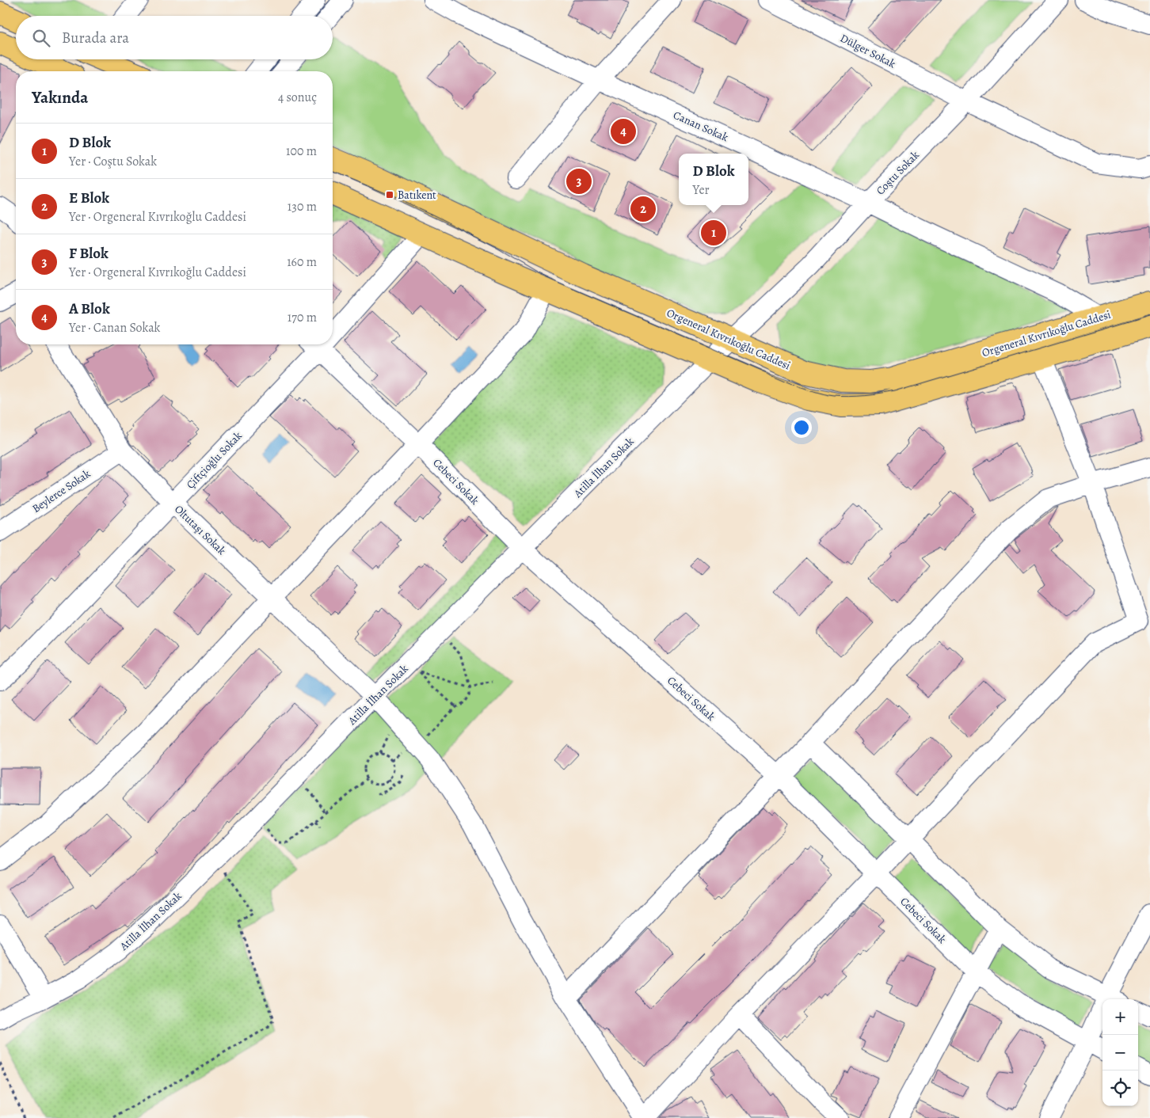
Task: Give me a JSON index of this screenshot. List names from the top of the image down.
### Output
{
  "streets": {
    "main road": ["Orgeneral Kıvrıkoğlu Caddesi"],
    "street": [
      "Dülger Sokak",
      "Canan Sokak",
      "Coştu Sokak",
      "Çiftçioğlu Sokak",
      "Atilla İlhan Sokak",
      "Cebeci Sokak",
      "Beylerce Sokak",
      "Oltutaşı Sokak"
    ]
  },
  "crossings": [
    ["Dülger Sokak", "Coştu Sokak"],
    ["Canan Sokak", "Coştu Sokak"],
    ["Canan Sokak", "Orgeneral Kıvrıkoğlu Caddesi"],
    ["Coştu Sokak", "Orgeneral Kıvrıkoğlu Caddesi"],
    ["Coştu Sokak", "Atilla İlhan Sokak"],
    ["Orgeneral Kıvrıkoğlu Caddesi", "Atilla İlhan Sokak"],
    ["Çiftçioğlu Sokak", "Cebeci Sokak"],
    ["Çiftçioğlu Sokak", "Oltutaşı Sokak"],
    ["Atilla İlhan Sokak", "Cebeci Sokak"],
    ["Atilla İlhan Sokak", "Oltutaşı Sokak"],
    ["Beylerce Sokak", "Oltutaşı Sokak"]
  ],
  "places": {
    "transit": ["Batıkent"]
  },
  "page": {
    "search": "Burada ara",
    "heading": ["Yakında", "4 sonuç"],
    "pins": [
      "4",
      "3",
      "2",
      "1"
    ],
    "list": [
      {
        "mark": "1",
        "name": "D Blok",
        "note": "Yer · Coştu Sokak",
        "value": "100 m"
      },
      {
        "mark": "2",
        "name": "E Blok",
        "note": "Yer · Orgeneral Kıvrıkoğlu Caddesi",
        "value": "130 m"
      },
      {
        "mark": "3",
        "name": "F Blok",
        "note": "Yer · Orgeneral Kıvrıkoğlu Caddesi",
        "value": "160 m"
      },
      {
        "mark": "4",
        "name": "A Blok",
        "note": "Yer · Canan Sokak",
        "value": "170 m"
      }
    ],
    "popup": ["D Blok", "Yer"],
    "map_buttons": ["+", "−"]
  }
}
